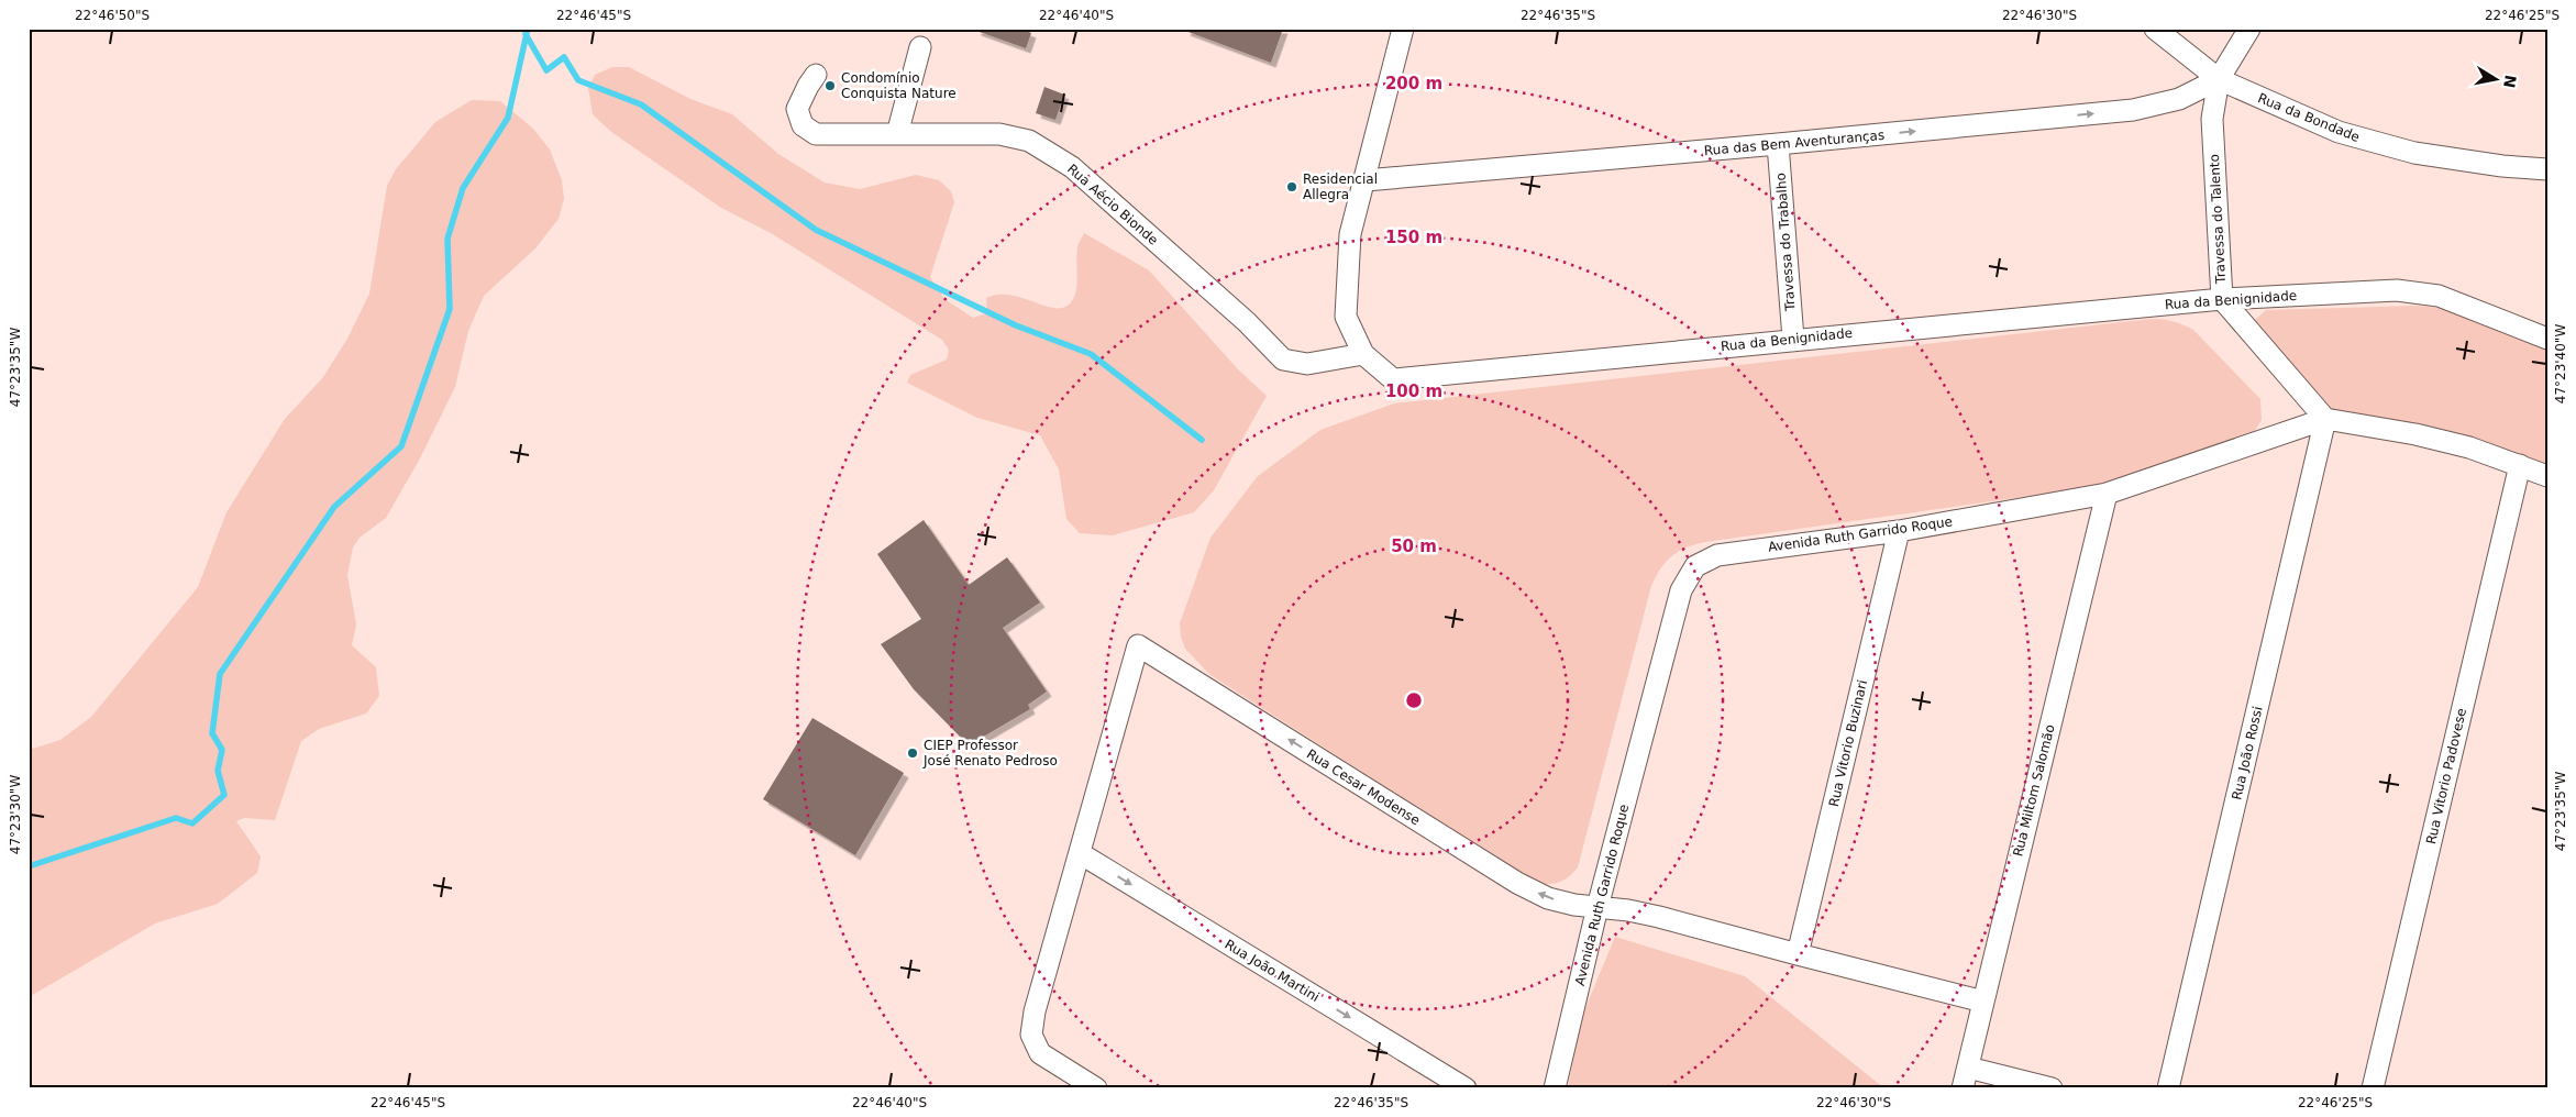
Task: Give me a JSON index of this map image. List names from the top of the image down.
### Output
{
  "streets": {
    "street": [
      "Rua da Bondade",
      "Rua das Bem Aventuranças",
      "Rua Aécio Bionde",
      "Travessa do Talento",
      "Travessa do Trabalho",
      "Rua da Benignidade",
      "Avenida Ruth Garrido Roque",
      "Rua Vitorio Buzinari",
      "Rua João Rossi",
      "Rua Vitorio Padovese",
      "Rua Cesar Modense",
      "Rua Miltom Salomão",
      "Rua João Martini"
    ]
  },
  "crossings": [
    ["Rua da Bondade", "Rua das Bem Aventuranças"],
    ["Rua da Bondade", "Travessa do Talento"],
    ["Rua das Bem Aventuranças", "Travessa do Talento"],
    ["Rua das Bem Aventuranças", "Travessa do Trabalho"],
    ["Rua das Bem Aventuranças", "Rua da Benignidade"],
    ["Rua Aécio Bionde", "Rua da Benignidade"],
    ["Travessa do Talento", "Rua da Benignidade"],
    ["Travessa do Talento", "Avenida Ruth Garrido Roque"],
    ["Travessa do Talento", "Rua João Rossi"],
    ["Travessa do Trabalho", "Rua da Benignidade"],
    ["Avenida Ruth Garrido Roque", "Rua Vitorio Buzinari"],
    ["Avenida Ruth Garrido Roque", "Rua João Rossi"],
    ["Avenida Ruth Garrido Roque", "Rua Vitorio Padovese"],
    ["Avenida Ruth Garrido Roque", "Rua Cesar Modense"],
    ["Avenida Ruth Garrido Roque", "Rua Miltom Salomão"],
    ["Rua Vitorio Buzinari", "Rua Cesar Modense"],
    ["Rua Cesar Modense", "Rua Miltom Salomão"],
    ["Rua Cesar Modense", "Rua João Martini"]
  ],
  "one_way": ["Rua das Bem Aventuranças", "Rua João Martini"],
  "places": ["Condomínio Conquista Nature", "Residencial Allegra", "CIEP Professor José Renato Pedroso"],
  "north": "right",
  "coordinates": [
    "22°46'50\"S",
    "22°46'45\"S",
    "22°46'40\"S",
    "22°46'35\"S",
    "22°46'30\"S",
    "22°46'25\"S",
    "47°23'40\"W",
    "47°23'35\"W",
    "47°23'30\"W"
  ],
  "rings": [
    "200 m",
    "150 m",
    "100 m",
    "50 m"
  ]
}
